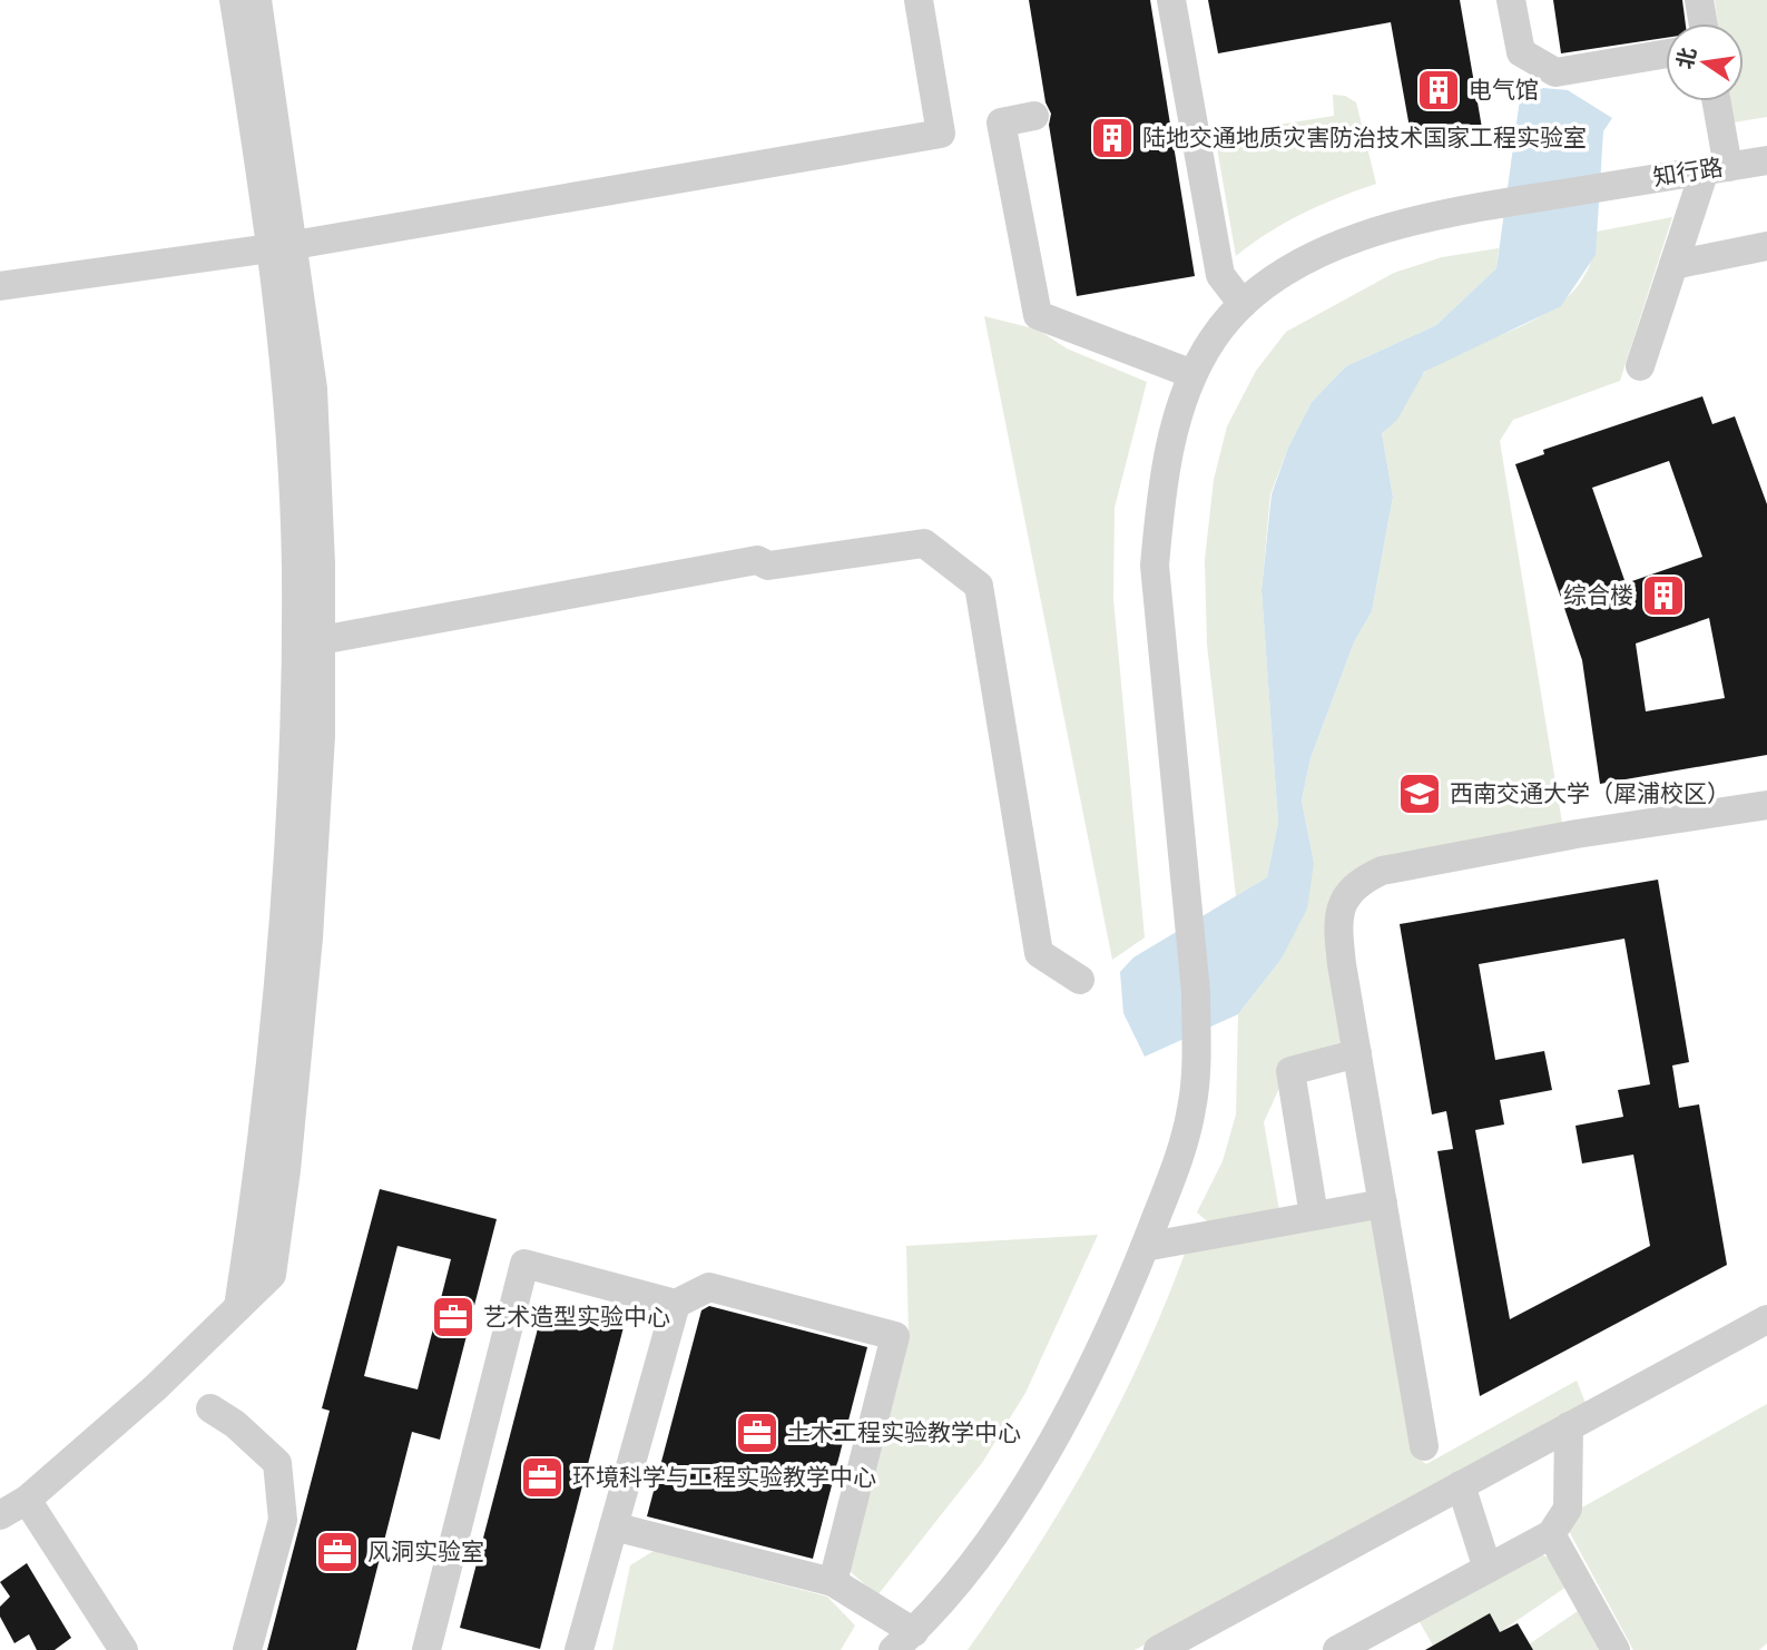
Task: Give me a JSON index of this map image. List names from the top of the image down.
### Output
{
  "streets": {
    "street": ["知行路"]
  },
  "places": {
    "building": ["电气馆", "陆地交通地质灾害防治技术国家工程实验室", "综合楼"],
    "school or university": ["西南交通大学（犀浦校区）"],
    "office": [
      "艺术造型实验中心",
      "土木工程实验教学中心",
      "环境科学与工程实验教学中心",
      "风洞实验室"
    ]
  },
  "north": "left"
}
